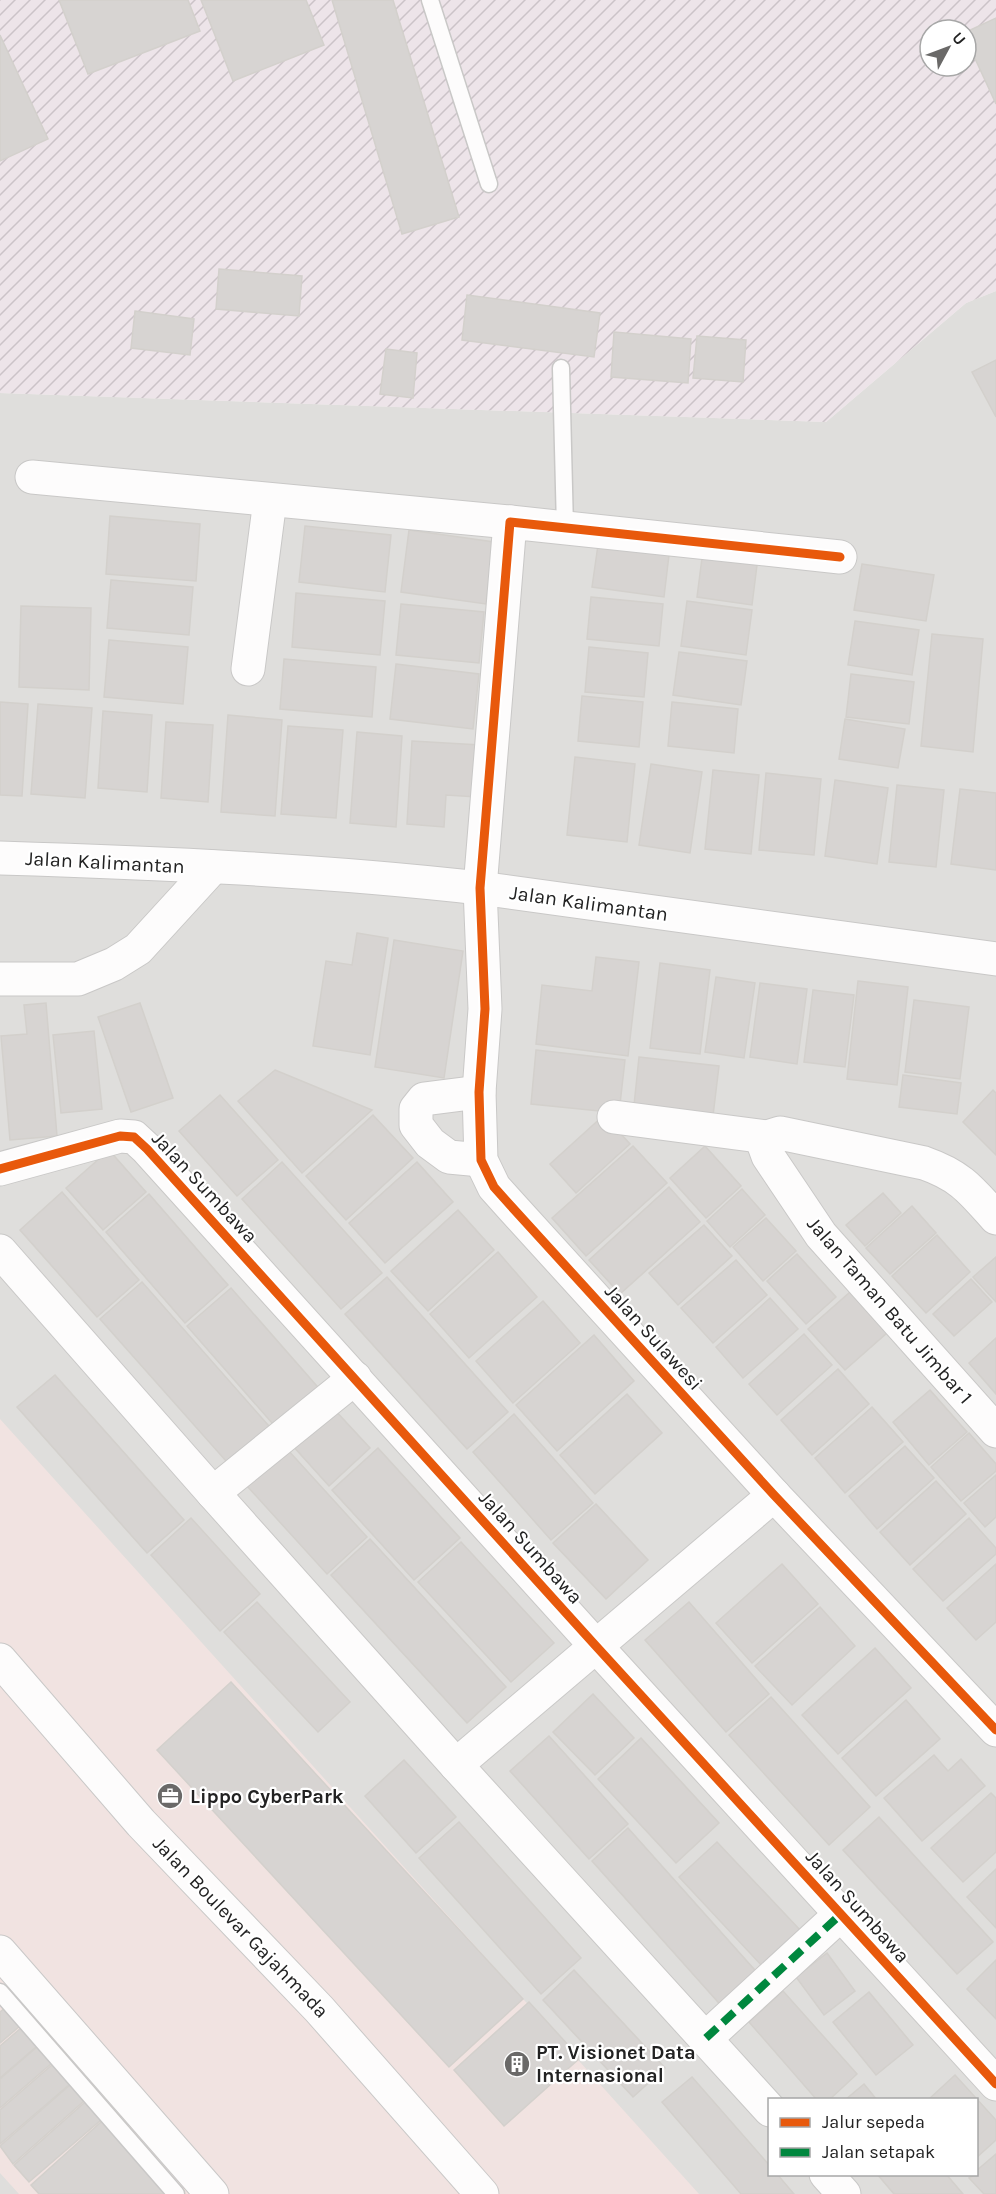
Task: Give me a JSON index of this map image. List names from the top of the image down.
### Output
{
  "streets": {
    "street": [
      "Jalan Kalimantan",
      "Jalan Sumbawa",
      "Jalan Taman Batu Jimbar 1",
      "Jalan Sulawesi",
      "Jalan Boulevar Gajahmada"
    ]
  },
  "crossings": [
    ["Jalan Kalimantan", "Jalan Sulawesi"]
  ],
  "places": {
    "office": ["Lippo CyberPark"],
    "building": ["PT. Visionet Data Internasional"]
  },
  "legend": ["Jalur sepeda", "Jalan setapak"],
  "north": "top right"
}
